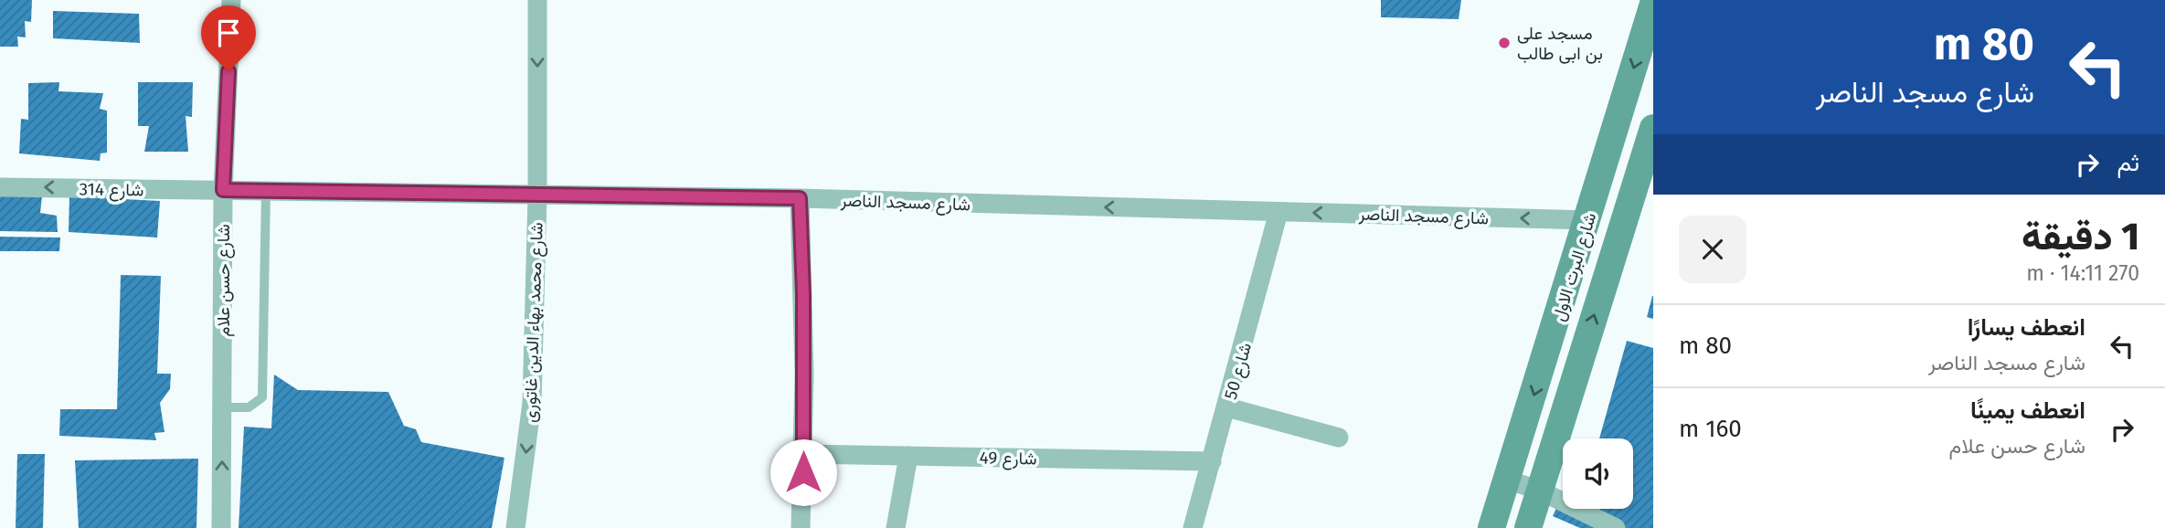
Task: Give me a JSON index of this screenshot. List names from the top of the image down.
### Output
{
  "streets": {
    "main road": ["شارع البرت الاول"],
    "street": [
      "شارع 314",
      "شارع مسجد الناصر",
      "شارع حسن علام",
      "شارع محمد بهاء الدين غاتورى",
      "شارع 50",
      "شارع 49"
    ]
  },
  "crossings": [
    ["شارع 314", "شارع مسجد الناصر"],
    ["شارع 314", "شارع حسن علام"],
    ["شارع مسجد الناصر", "شارع البرت الاول"],
    ["شارع مسجد الناصر", "شارع حسن علام"],
    ["شارع مسجد الناصر", "شارع محمد بهاء الدين غاتورى"],
    ["شارع مسجد الناصر", "شارع 50"],
    ["شارع 50", "شارع 49"]
  ],
  "one_way": ["شارع 314", "شارع مسجد الناصر", "شارع محمد بهاء الدين غاتورى"],
  "places": ["مسجد على بن ابى طالب"],
  "page": {
    "turn": ["80 m", "شارع مسجد الناصر"],
    "then": "ثم",
    "heading": ["1 دقيقة", "270 m · 14:11"],
    "list": [
      {
        "name": "انعطف يسارًا",
        "note": "شارع مسجد الناصر",
        "value": "80 m"
      },
      {
        "name": "انعطف يمينًا",
        "note": "شارع حسن علام",
        "value": "160 m"
      }
    ]
  }
}
